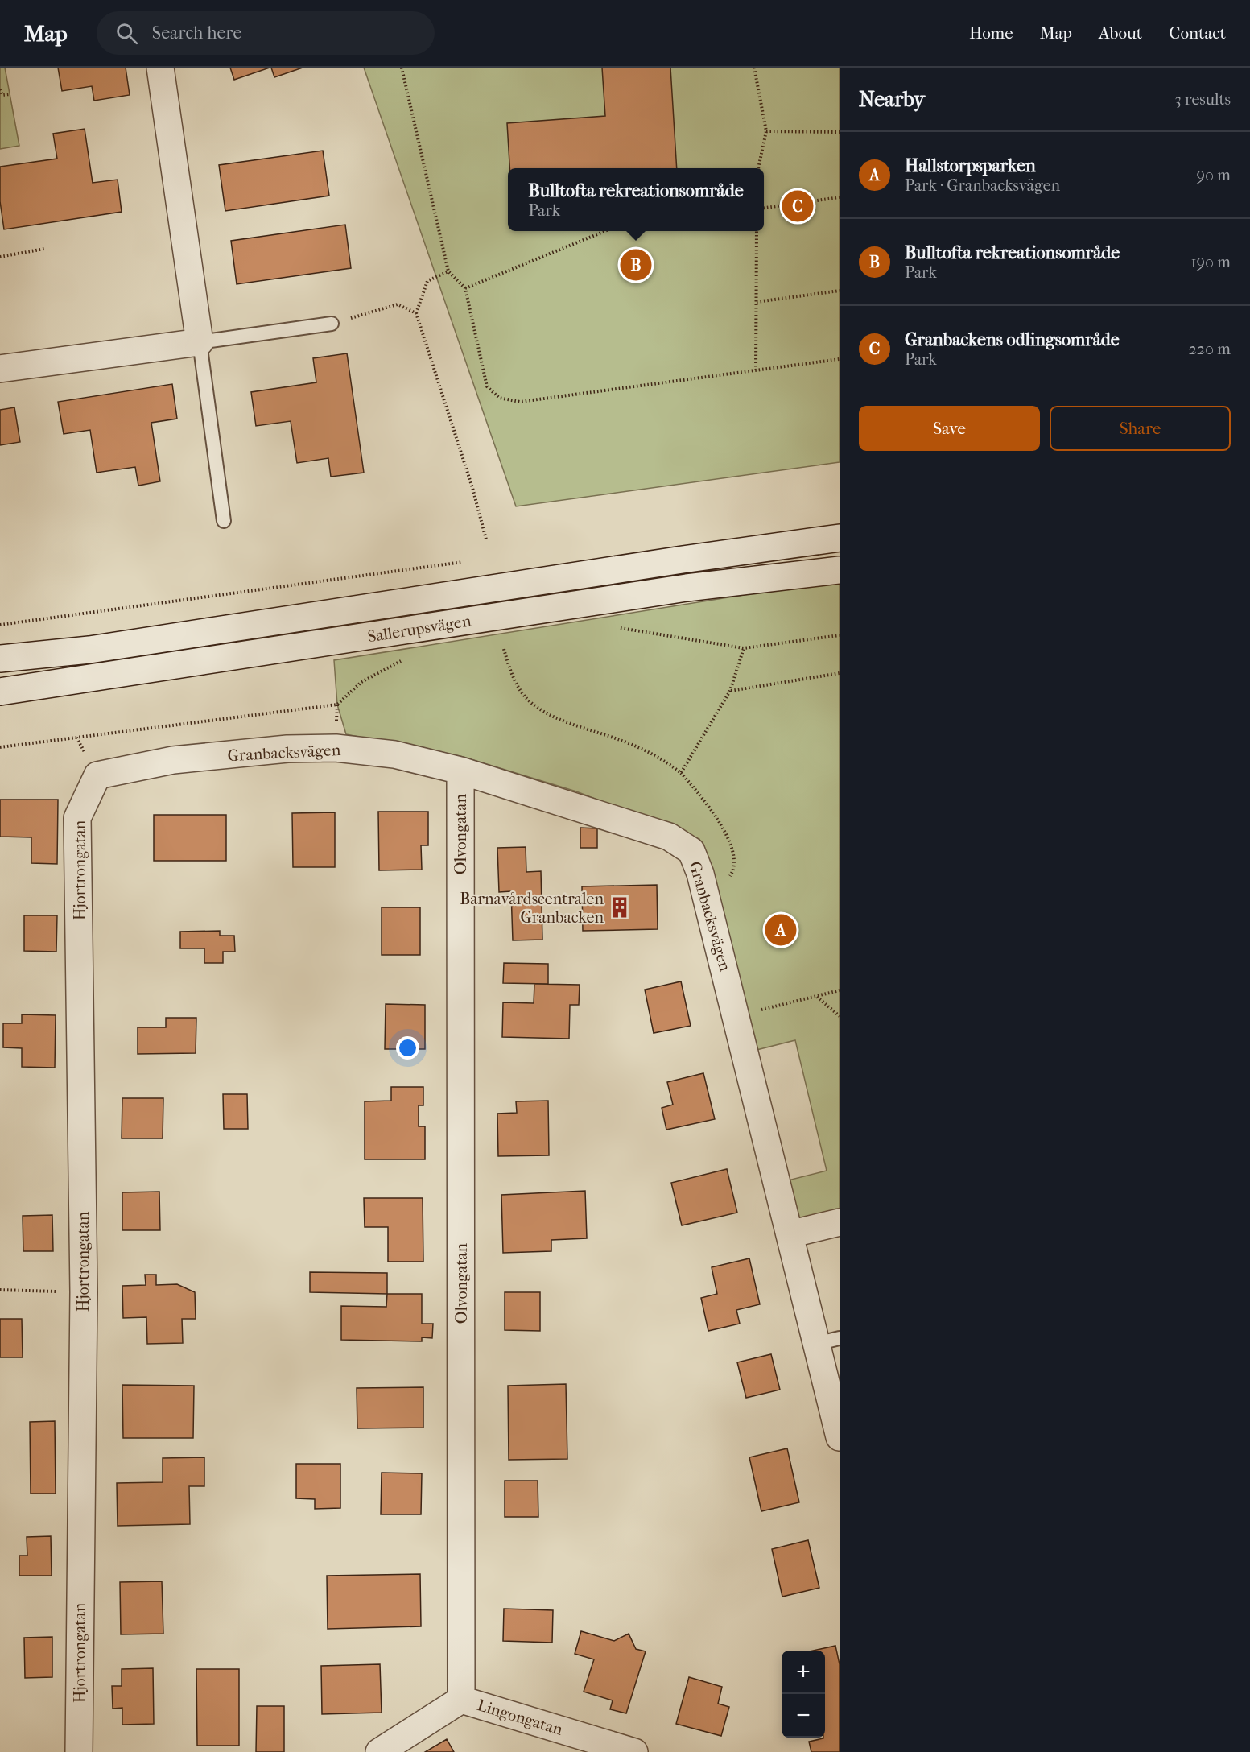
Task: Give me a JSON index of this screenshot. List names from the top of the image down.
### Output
{
  "streets": {
    "street": [
      "Sallerupsvägen",
      "Granbacksvägen",
      "Olvongatan",
      "Hjortrongatan",
      "Lingongatan"
    ]
  },
  "crossings": [
    ["Granbacksvägen", "Olvongatan"],
    ["Granbacksvägen", "Hjortrongatan"],
    ["Olvongatan", "Lingongatan"]
  ],
  "places": {
    "building": ["Barnavårdscentralen Granbacken"]
  },
  "page": {
    "header": "Map",
    "search": "Search here",
    "nav": [
      "Home",
      "Map",
      "About",
      "Contact"
    ],
    "heading": ["Nearby", "3 results"],
    "list": [
      {
        "mark": "A",
        "name": "Hallstorpsparken",
        "note": "Park · Granbacksvägen",
        "value": "90 m"
      },
      {
        "mark": "B",
        "name": "Bulltofta rekreationsområde",
        "note": "Park",
        "value": "190 m"
      },
      {
        "mark": "C",
        "name": "Granbackens odlingsområde",
        "note": "Park",
        "value": "220 m"
      }
    ],
    "popup": ["Bulltofta rekreationsområde", "Park"],
    "pins": ["C", "B", "A"],
    "buttons": ["Save", "Share"],
    "map_buttons": ["+", "−"]
  }
}
